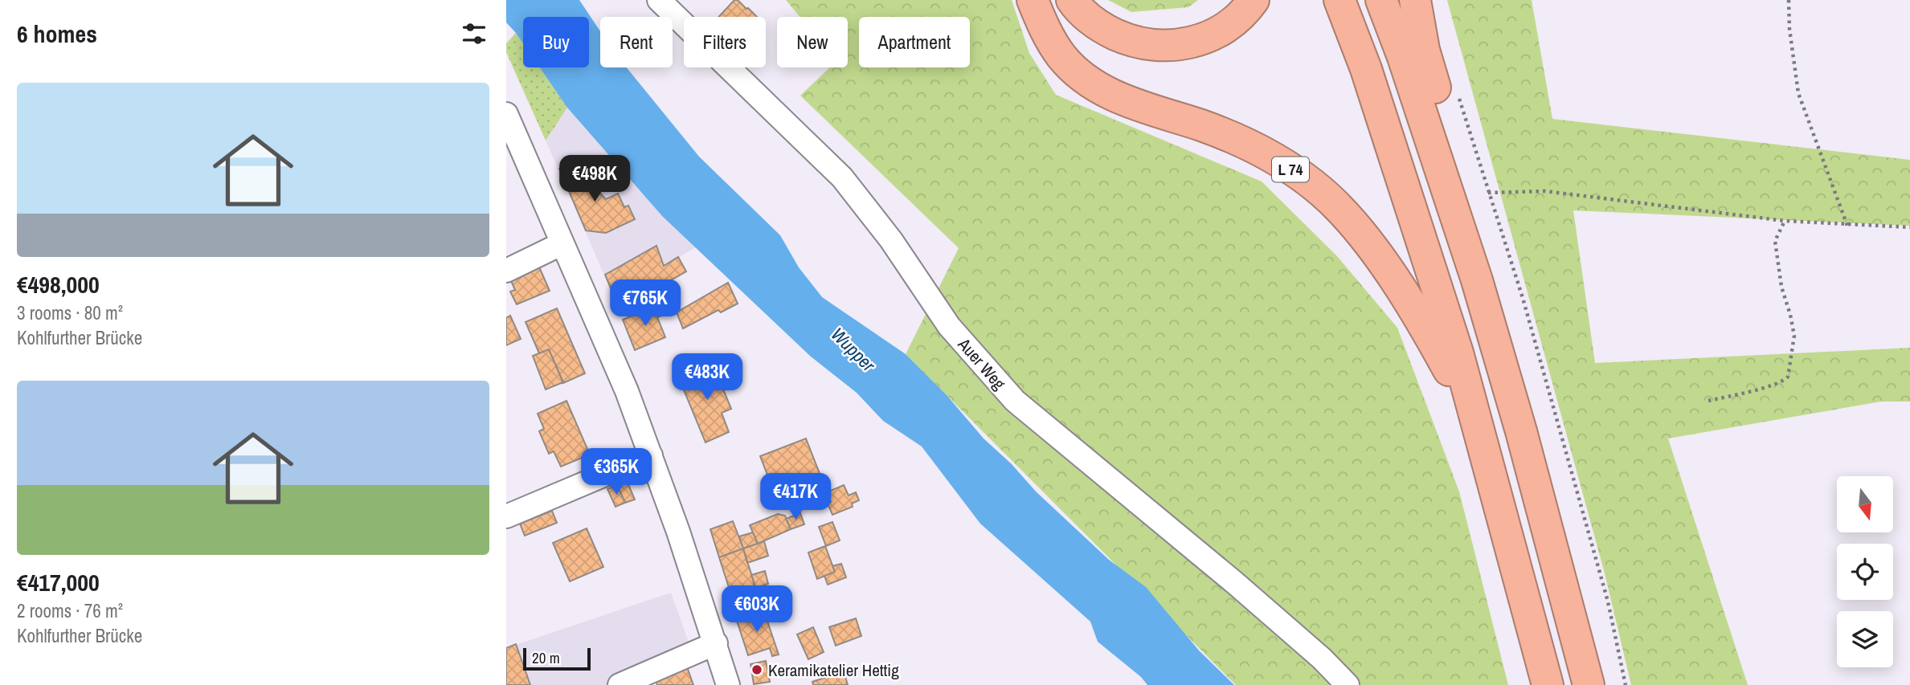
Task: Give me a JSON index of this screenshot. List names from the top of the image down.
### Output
{
  "streets": {
    "highway": ["L 74"],
    "street": ["Auer Weg"]
  },
  "water": ["Wupper"],
  "places": ["Keramikatelier Hettig"],
  "scale_bar": "20 m",
  "north": "bottom",
  "page": {
    "heading": "6 homes",
    "chip": [
      "Buy",
      "Rent",
      "Filters",
      "New",
      "Apartment"
    ],
    "list": [
      {
        "name": "€498,000",
        "note": "3 rooms · 80 m² · Kohlfurther Brücke"
      },
      {
        "name": "€417,000",
        "note": "2 rooms · 76 m² · Kohlfurther Brücke"
      }
    ],
    "price": [
      "€498K",
      "€765K",
      "€483K",
      "€365K",
      "€417K",
      "€603K"
    ],
    "scale": "20 m"
  }
}
